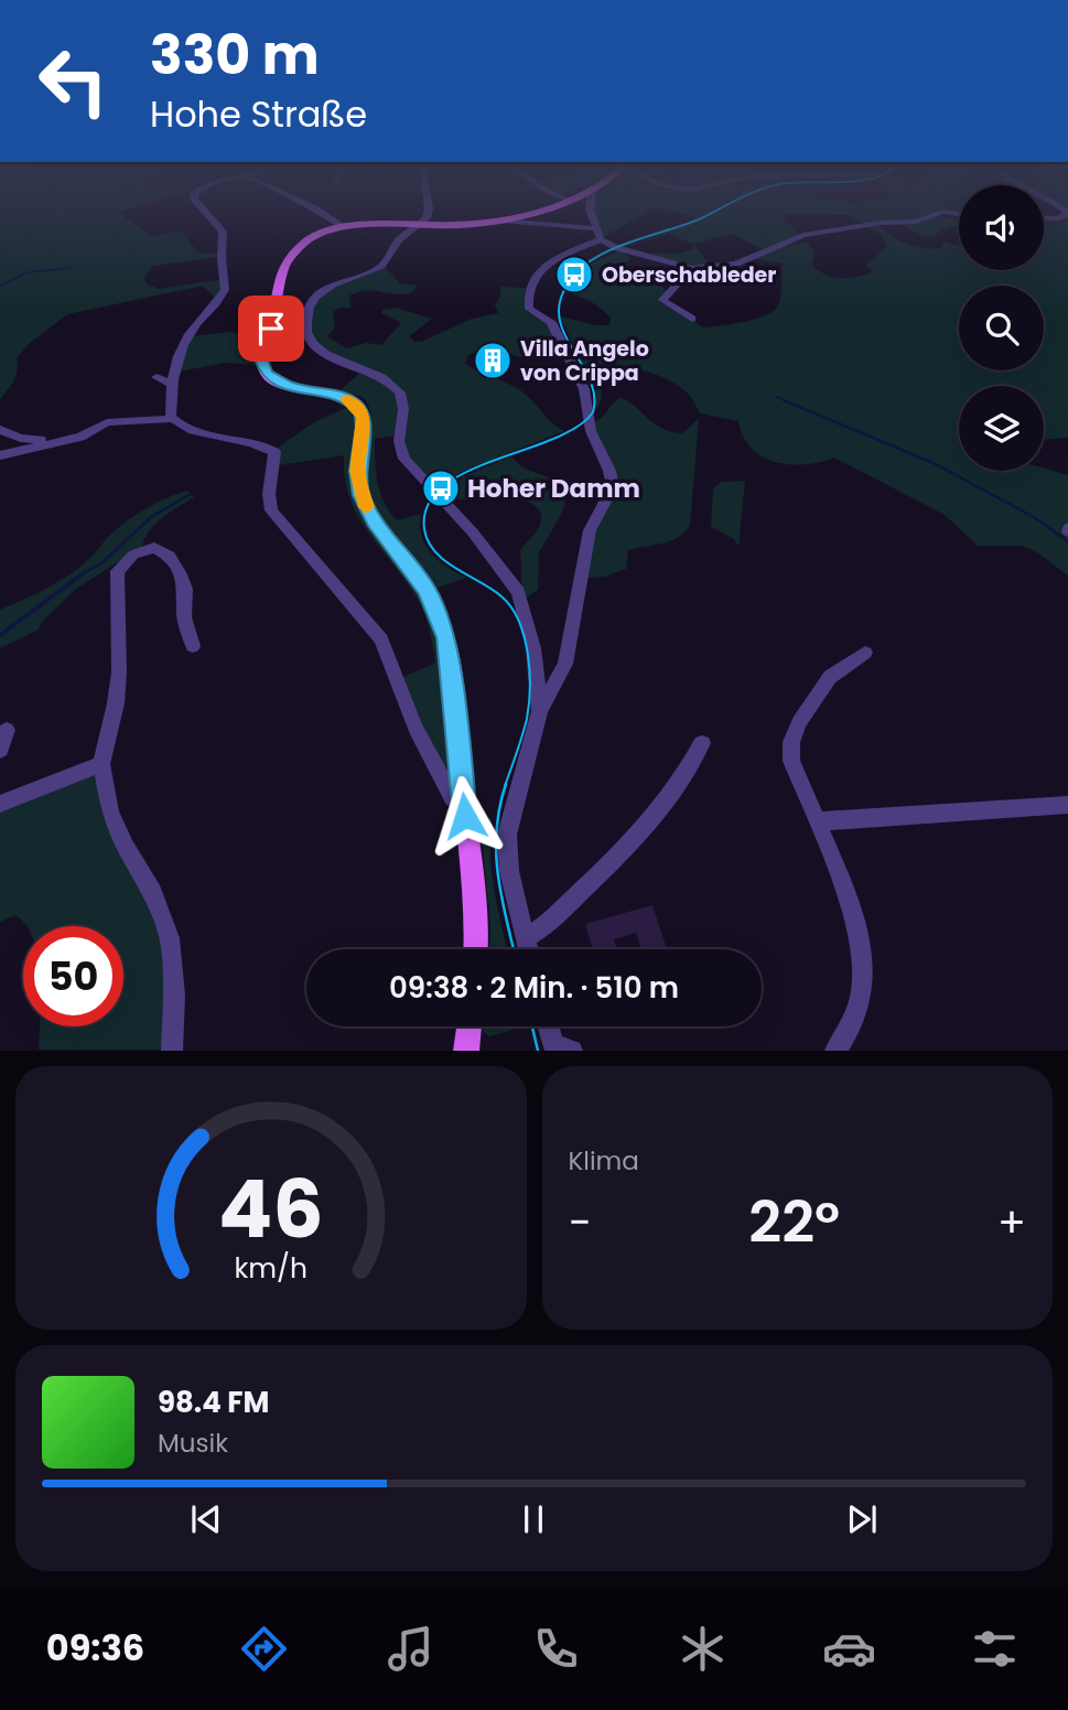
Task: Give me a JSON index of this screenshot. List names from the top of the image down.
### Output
{
  "places": {
    "bus stop": ["Oberschableder", "Hoher Damm"],
    "building": ["Villa Angelo von Crippa"]
  },
  "page": {
    "turn": ["330 m", "Hohe Straße"],
    "limit": "50",
    "trip": "09:38 · 2 Min. · 510 m",
    "tile": "Klima",
    "heat": ["−", "22°", "+"],
    "song": ["98.4 FM", "Musik"],
    "tabs": "09:36",
    "gauge": ["46", "km/h"]
  }
}
